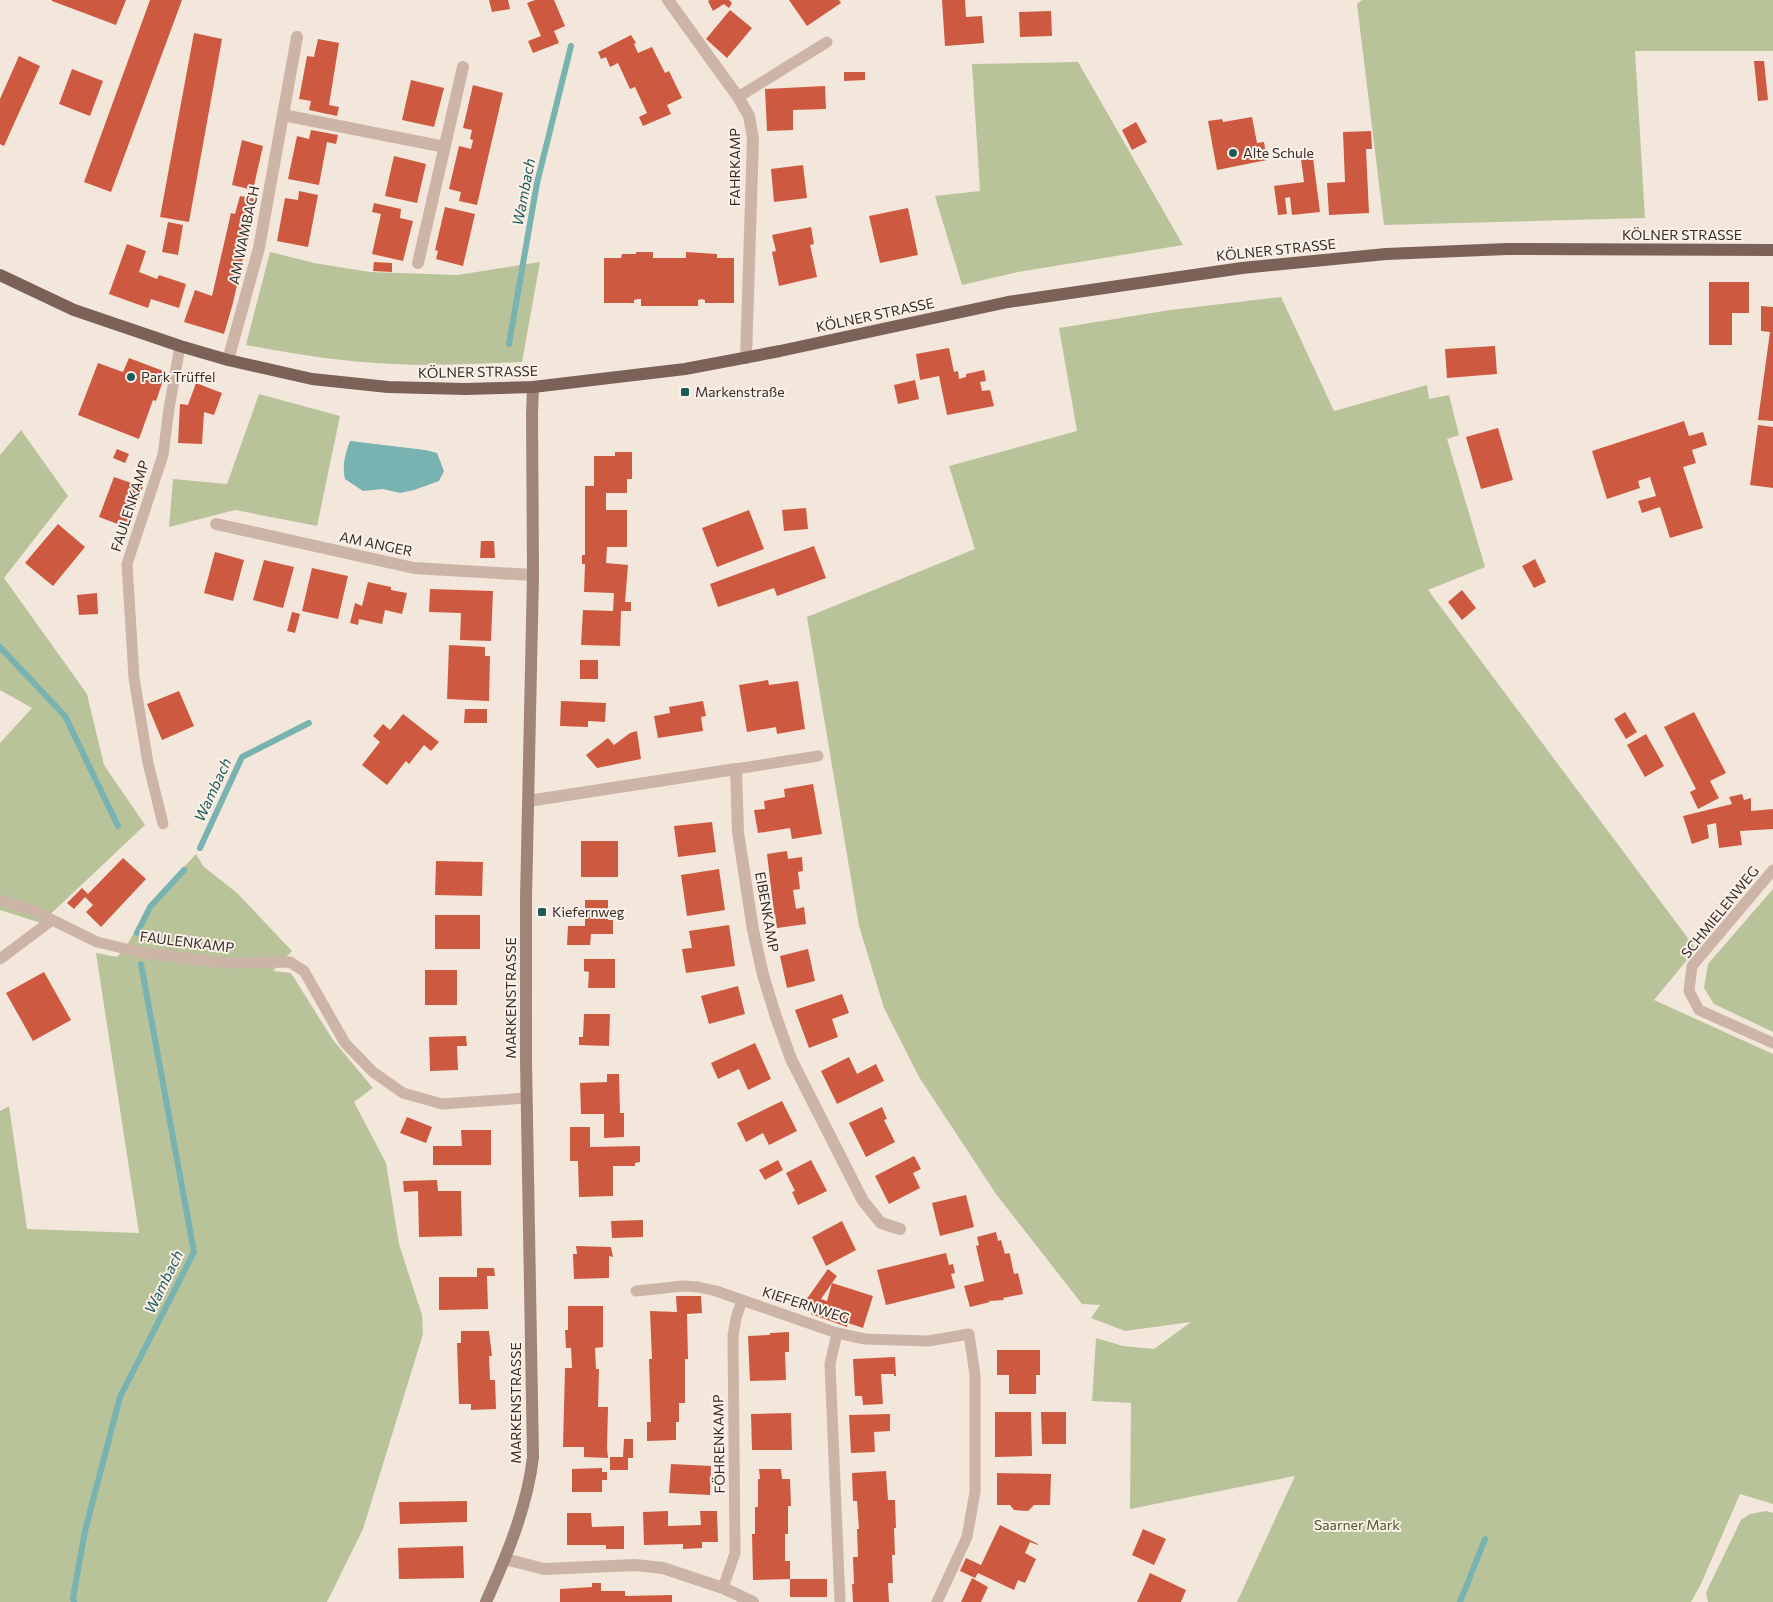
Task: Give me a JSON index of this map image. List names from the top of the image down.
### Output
{
  "streets": {
    "main road": ["KÖLNER STRASSE"],
    "street": [
      "FAHRKAMP",
      "AM WAMBACH",
      "AM ANGER",
      "EIBENKAMP",
      "MARKENSTRASSE"
    ],
    "lane": [
      "FAULENKAMP",
      "SCHMIELENWEG",
      "KIEFERNWEG",
      "FÖHRENKAMP"
    ]
  },
  "crossings": [
    ["FAHRKAMP", "KÖLNER STRASSE"],
    ["AM WAMBACH", "KÖLNER STRASSE"],
    ["KÖLNER STRASSE", "FAULENKAMP"],
    ["KÖLNER STRASSE", "MARKENSTRASSE"],
    ["FAULENKAMP", "MARKENSTRASSE"],
    ["AM ANGER", "MARKENSTRASSE"],
    ["KIEFERNWEG", "FÖHRENKAMP"]
  ],
  "water": ["Wambach"],
  "parks": ["Saarner Mark"],
  "places": {
    "other": ["Alte Schule", "Park Trüffel"],
    "transit": ["Markenstraße", "Kiefernweg"]
  }
}
